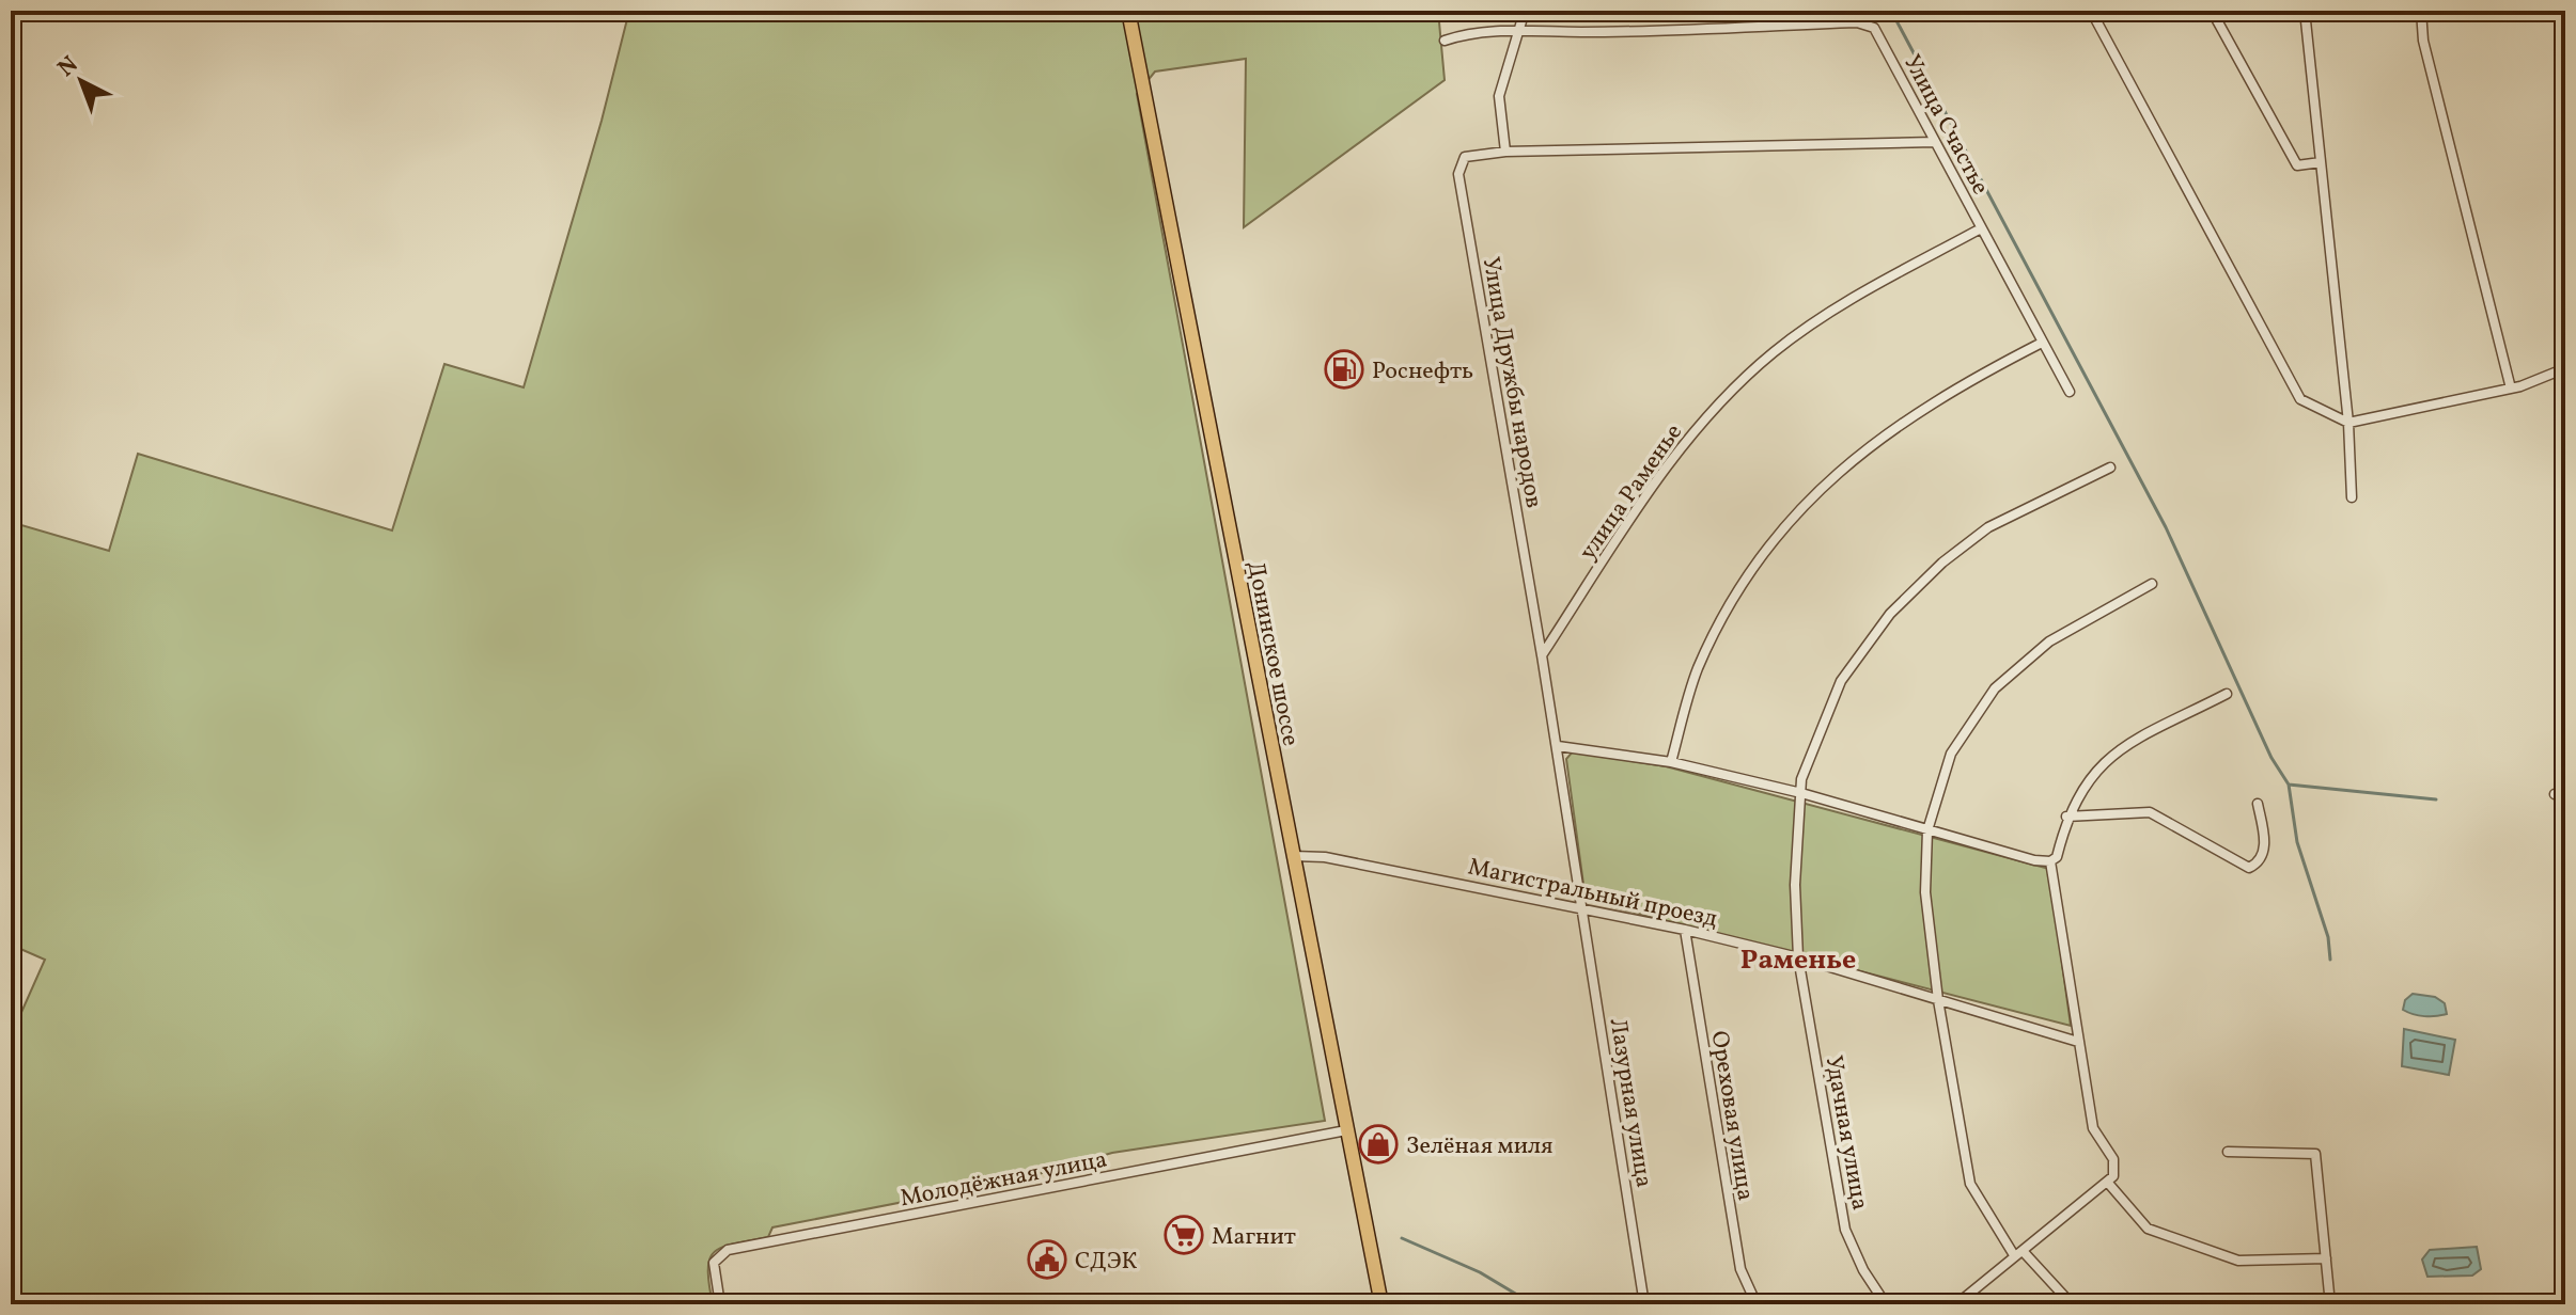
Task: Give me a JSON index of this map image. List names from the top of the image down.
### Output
{
  "streets": {
    "main road": ["Донинское шоссе"],
    "street": [
      "Улица Счастье",
      "Улица Дружбы народов",
      "улица Раменье",
      "Магистральный проезд",
      "Лазурная улица",
      "Ореховая улица",
      "Удачная улица",
      "Молодёжная улица"
    ]
  },
  "crossings": [
    ["Улица Счастье", "Улица Дружбы народов"],
    ["Улица Счастье", "улица Раменье"],
    ["Улица Дружбы народов", "улица Раменье"],
    ["Донинское шоссе", "Магистральный проезд"],
    ["Донинское шоссе", "Молодёжная улица"],
    ["Магистральный проезд", "Лазурная улица"],
    ["Магистральный проезд", "Ореховая улица"],
    ["Магистральный проезд", "Удачная улица"]
  ],
  "districts": ["Раменье"],
  "places": {
    "fuel station": ["Роснефть"],
    "shop": ["Зелёная миля"],
    "supermarket": ["Магнит"],
    "public building": ["СДЭК"]
  },
  "north": "top left"
}
